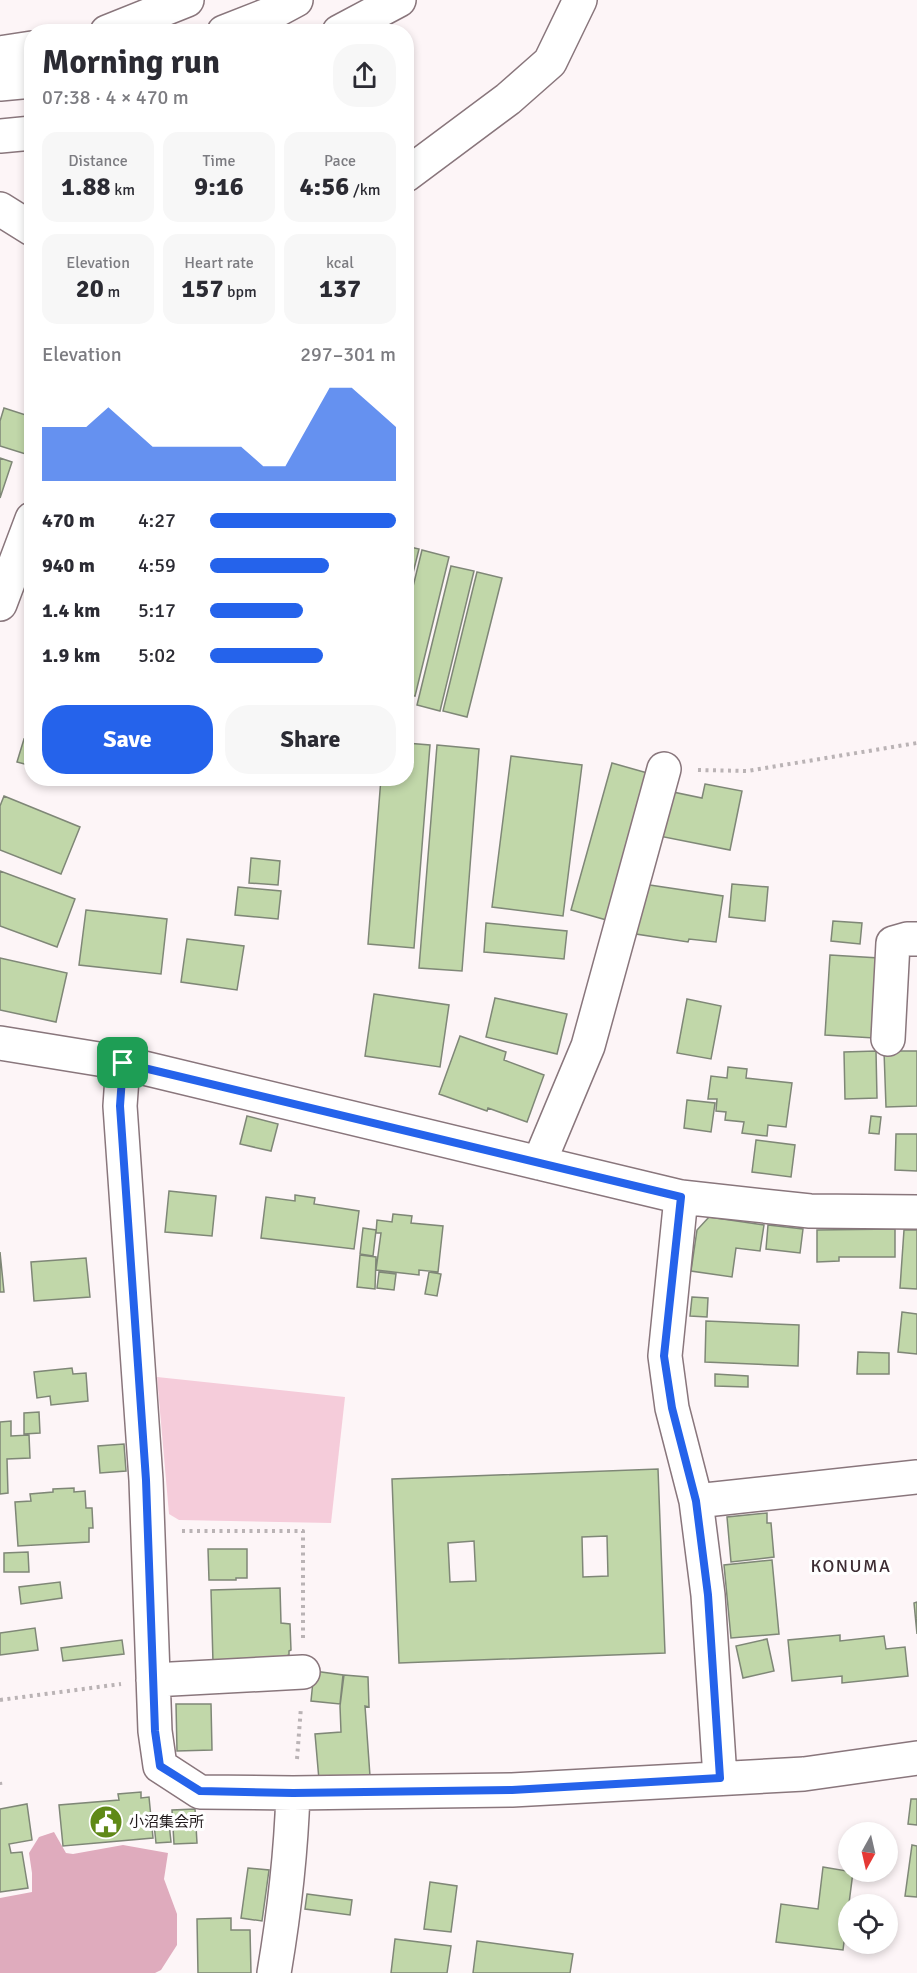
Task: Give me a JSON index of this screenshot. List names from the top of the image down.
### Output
{
  "districts": ["KONUMA"],
  "places": {
    "public building": ["小沼集会所"]
  },
  "north": "bottom",
  "page": {
    "heading": ["Morning run", "07:38 · 4 × 470 m"],
    "stats": [
      ["Distance", "1.88 km"],
      ["Time", "9:16"],
      ["Pace", "4:56 /km"],
      ["Elevation", "20 m"],
      ["Heart rate", "157 bpm"],
      ["kcal", "137"]
    ],
    "chart": ["Elevation", "297–301 m"],
    "list": [
      {
        "name": "470 m",
        "note": "4:27"
      },
      {
        "name": "940 m",
        "note": "4:59"
      },
      {
        "name": "1.4 km",
        "note": "5:17"
      },
      {
        "name": "1.9 km",
        "note": "5:02"
      }
    ],
    "buttons": ["Save", "Share"]
  }
}
